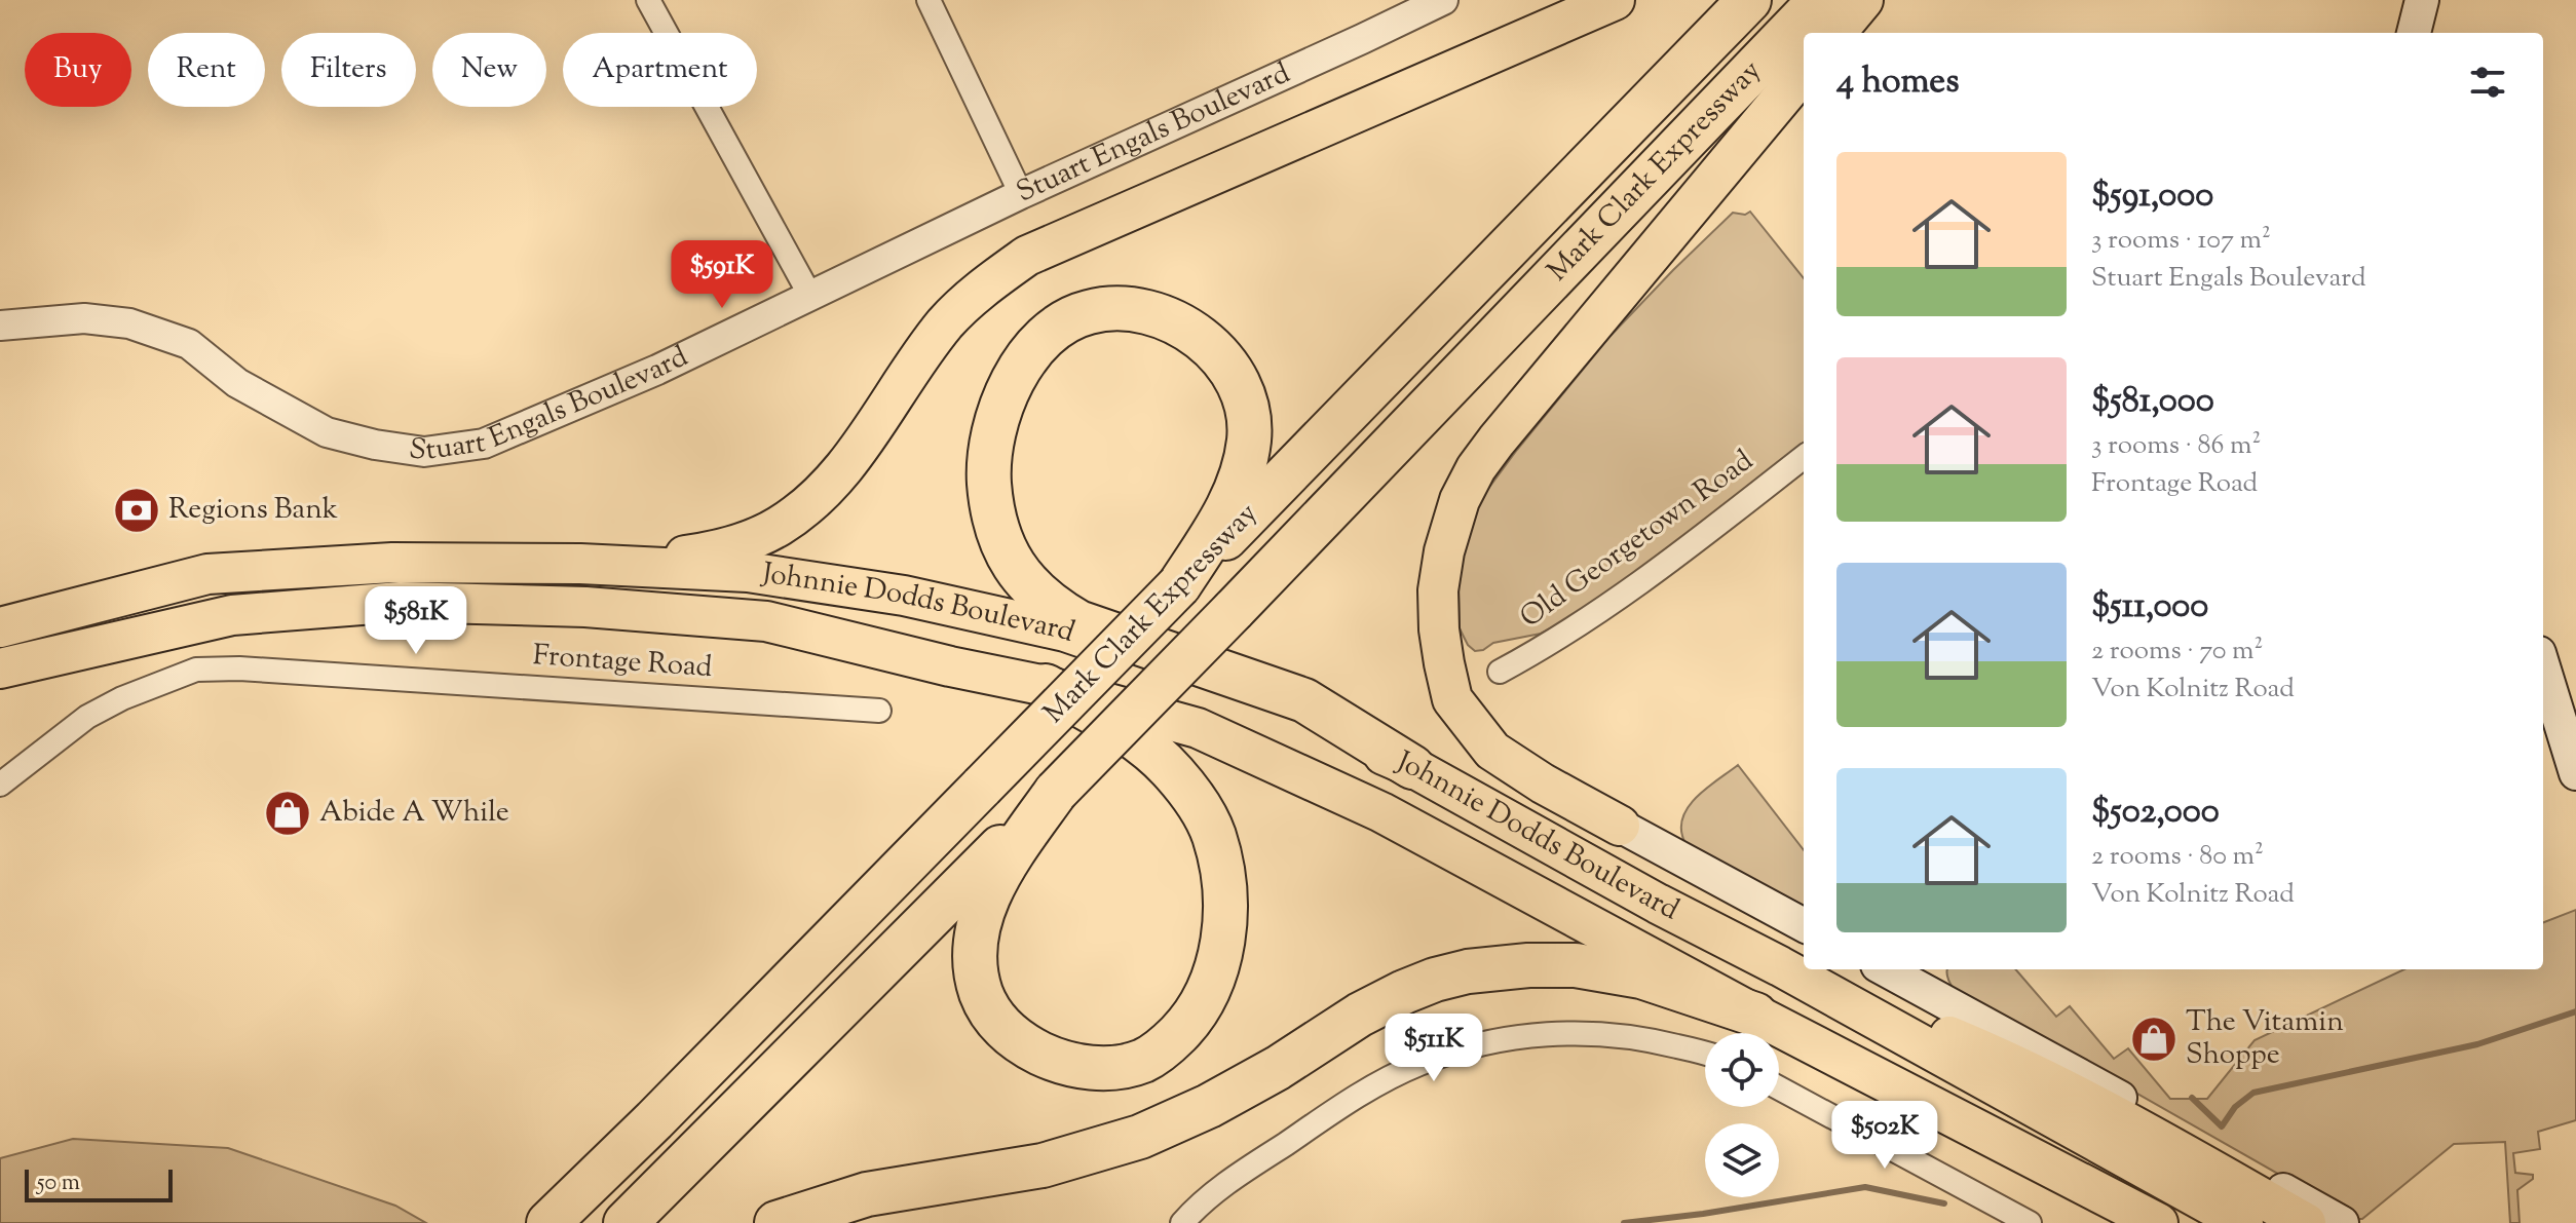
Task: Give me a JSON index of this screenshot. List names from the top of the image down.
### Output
{
  "streets": {
    "highway": ["Mark Clark Expressway", "Johnnie Dodds Boulevard"],
    "street": ["Stuart Engals Boulevard", "Old Georgetown Road", "Frontage Road"]
  },
  "places": {
    "bank": ["Regions Bank"],
    "shop": ["Abide A While", "The Vitamin Shoppe"]
  },
  "scale_bar": "50 m",
  "page": {
    "chip": [
      "Buy",
      "Rent",
      "Filters",
      "New",
      "Apartment"
    ],
    "heading": "4 homes",
    "list": [
      {
        "name": "$591,000",
        "note": "3 rooms · 107 m² · Stuart Engals Boulevard"
      },
      {
        "name": "$581,000",
        "note": "3 rooms · 86 m² · Frontage Road"
      },
      {
        "name": "$511,000",
        "note": "2 rooms · 70 m² · Von Kolnitz Road"
      },
      {
        "name": "$502,000",
        "note": "2 rooms · 80 m² · Von Kolnitz Road"
      }
    ],
    "price": [
      "$591K",
      "$581K",
      "$511K",
      "$502K"
    ],
    "scale": "50 m"
  }
}
